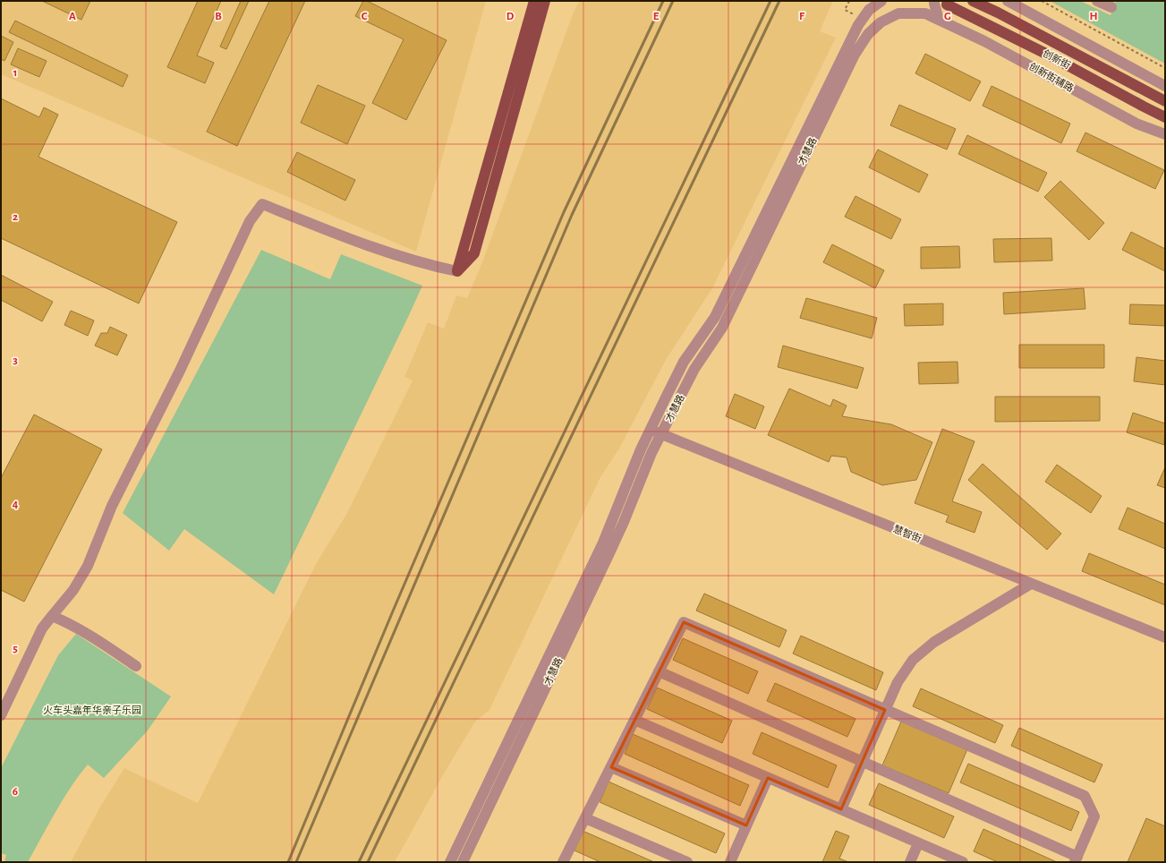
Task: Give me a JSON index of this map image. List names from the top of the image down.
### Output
{
  "streets": {
    "main road": ["创新街"],
    "street": ["创新街辅路", "才慧路", "慧智街"]
  },
  "crossings": [
    ["创新街辅路", "才慧路"],
    ["才慧路", "慧智街"]
  ],
  "parks": ["火车头嘉年华亲子乐园"],
  "grid": {
    "columns": [
      "A",
      "B",
      "C",
      "D",
      "E",
      "F",
      "G",
      "H"
    ],
    "rows": [
      "1",
      "2",
      "3",
      "4",
      "5",
      "6"
    ]
  }
}
